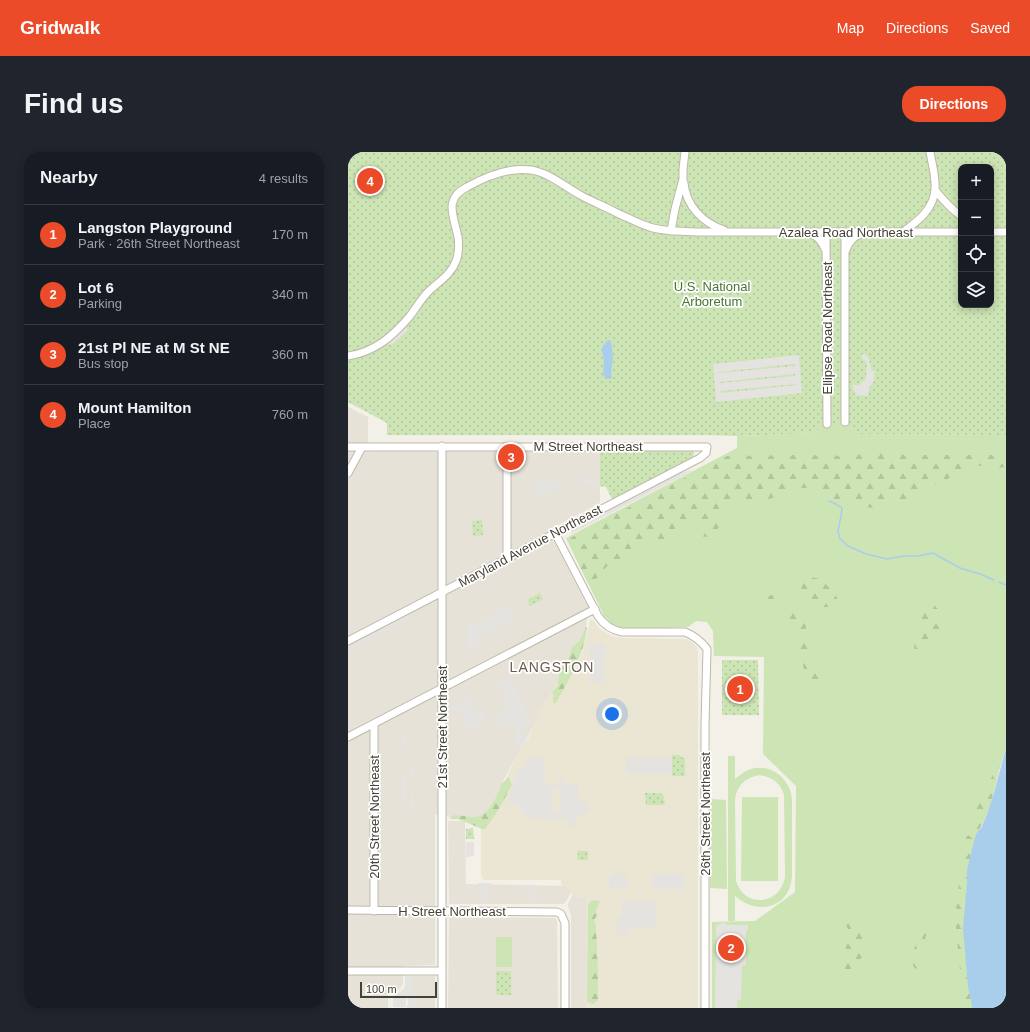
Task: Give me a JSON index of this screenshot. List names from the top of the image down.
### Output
{
  "streets": {
    "street": [
      "Azalea Road Northeast",
      "Ellipse Road Northeast",
      "M Street Northeast",
      "Maryland Avenue Northeast",
      "21st Street Northeast",
      "26th Street Northeast",
      "20th Street Northeast",
      "H Street Northeast"
    ]
  },
  "crossings": [
    ["Azalea Road Northeast", "Ellipse Road Northeast"],
    ["M Street Northeast", "Maryland Avenue Northeast"],
    ["M Street Northeast", "21st Street Northeast"],
    ["Maryland Avenue Northeast", "21st Street Northeast"],
    ["21st Street Northeast", "H Street Northeast"],
    ["20th Street Northeast", "H Street Northeast"]
  ],
  "districts": ["LANGSTON"],
  "parks": ["U.S. National Arboretum"],
  "scale_bar": "100 m",
  "page": {
    "header": "Gridwalk",
    "nav": ["Map", "Directions", "Saved"],
    "buttons": "Directions",
    "title": "Find us",
    "heading": ["Nearby", "4 results"],
    "map_buttons": ["+", "−"],
    "pins": [
      "4",
      "3",
      "1",
      "2"
    ],
    "list": [
      {
        "mark": "1",
        "name": "Langston Playground",
        "note": "Park · 26th Street Northeast",
        "value": "170 m"
      },
      {
        "mark": "2",
        "name": "Lot 6",
        "note": "Parking",
        "value": "340 m"
      },
      {
        "mark": "3",
        "name": "21st Pl NE at M St NE",
        "note": "Bus stop",
        "value": "360 m"
      },
      {
        "mark": "4",
        "name": "Mount Hamilton",
        "note": "Place",
        "value": "760 m"
      }
    ],
    "scale": "100 m"
  }
}
